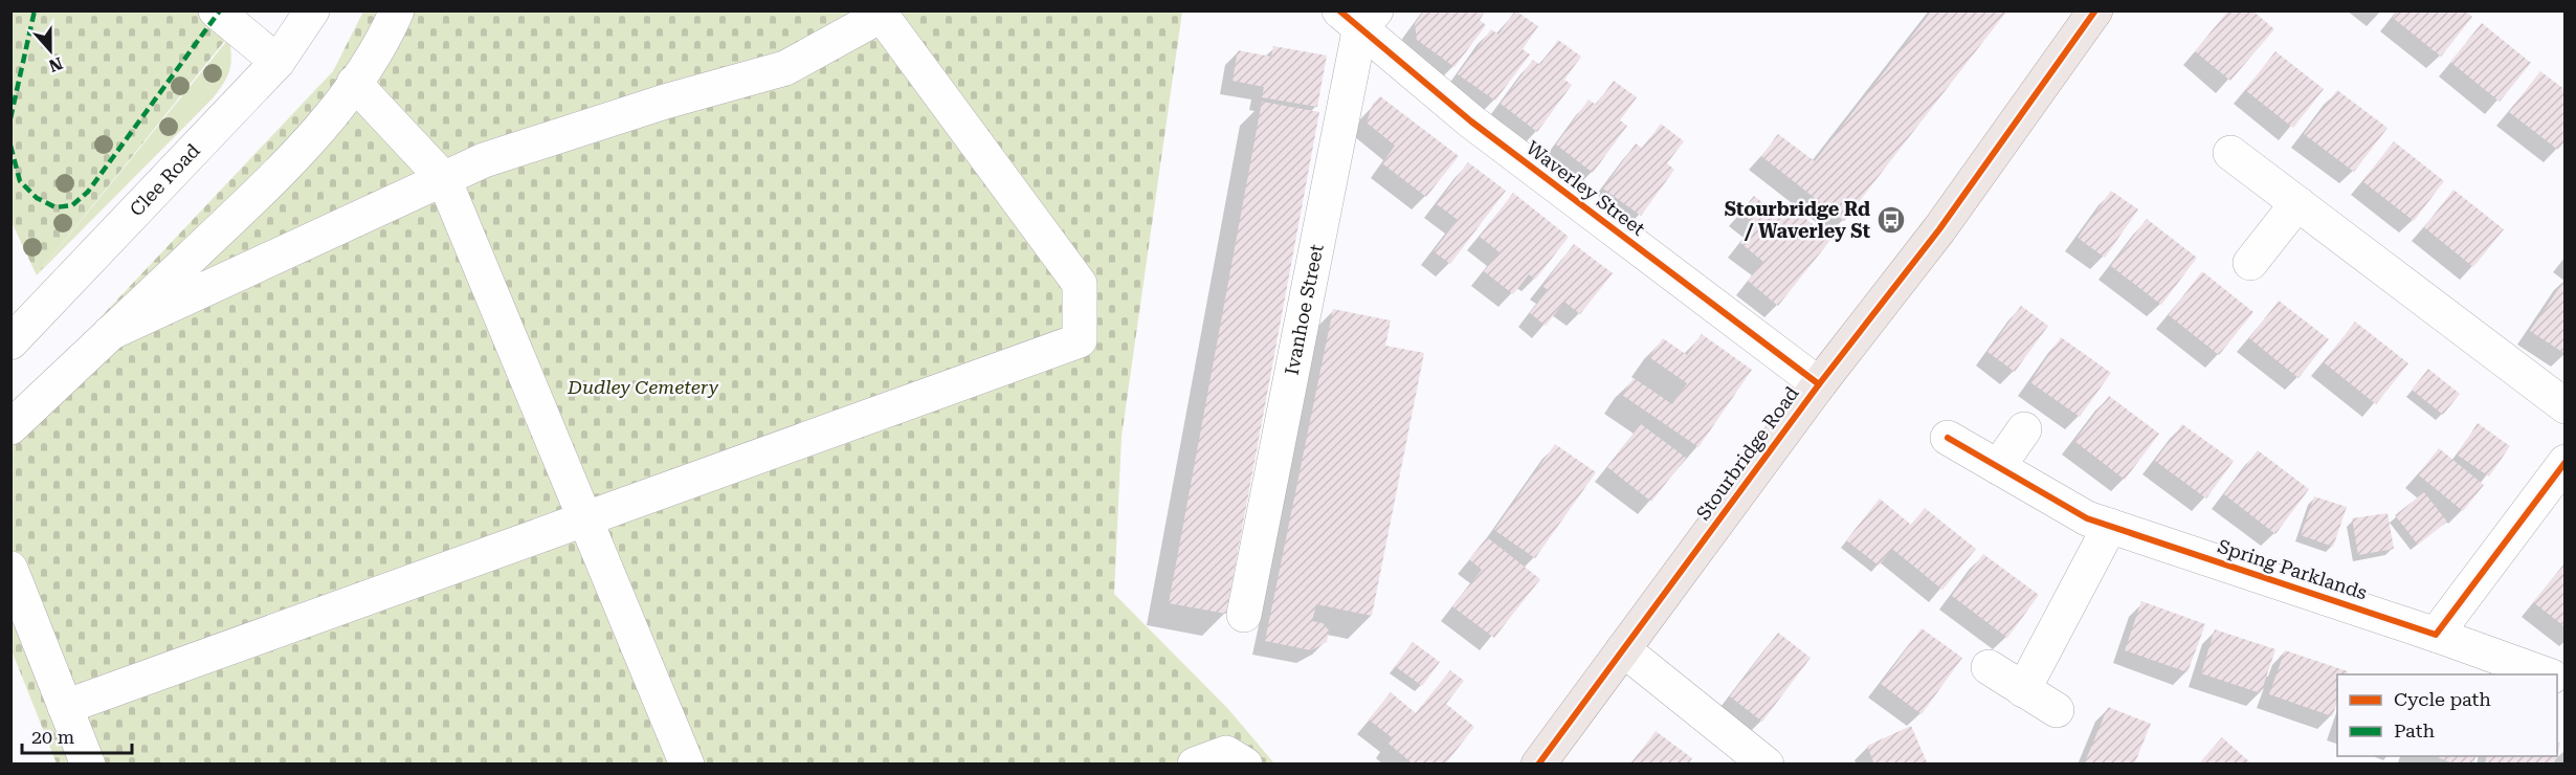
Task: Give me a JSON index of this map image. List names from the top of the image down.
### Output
{
  "streets": {
    "main road": ["Stourbridge Road"],
    "street": [
      "Clee Road",
      "Waverley Street",
      "Ivanhoe Street",
      "Spring Parklands"
    ]
  },
  "crossings": [
    ["Waverley Street", "Ivanhoe Street"],
    ["Waverley Street", "Stourbridge Road"]
  ],
  "parks": ["Dudley Cemetery"],
  "places": {
    "bus stop": ["Stourbridge Rd / Waverley St"]
  },
  "legend": ["Cycle path", "Path"],
  "scale_bar": "20 m",
  "north": "bottom"
}
